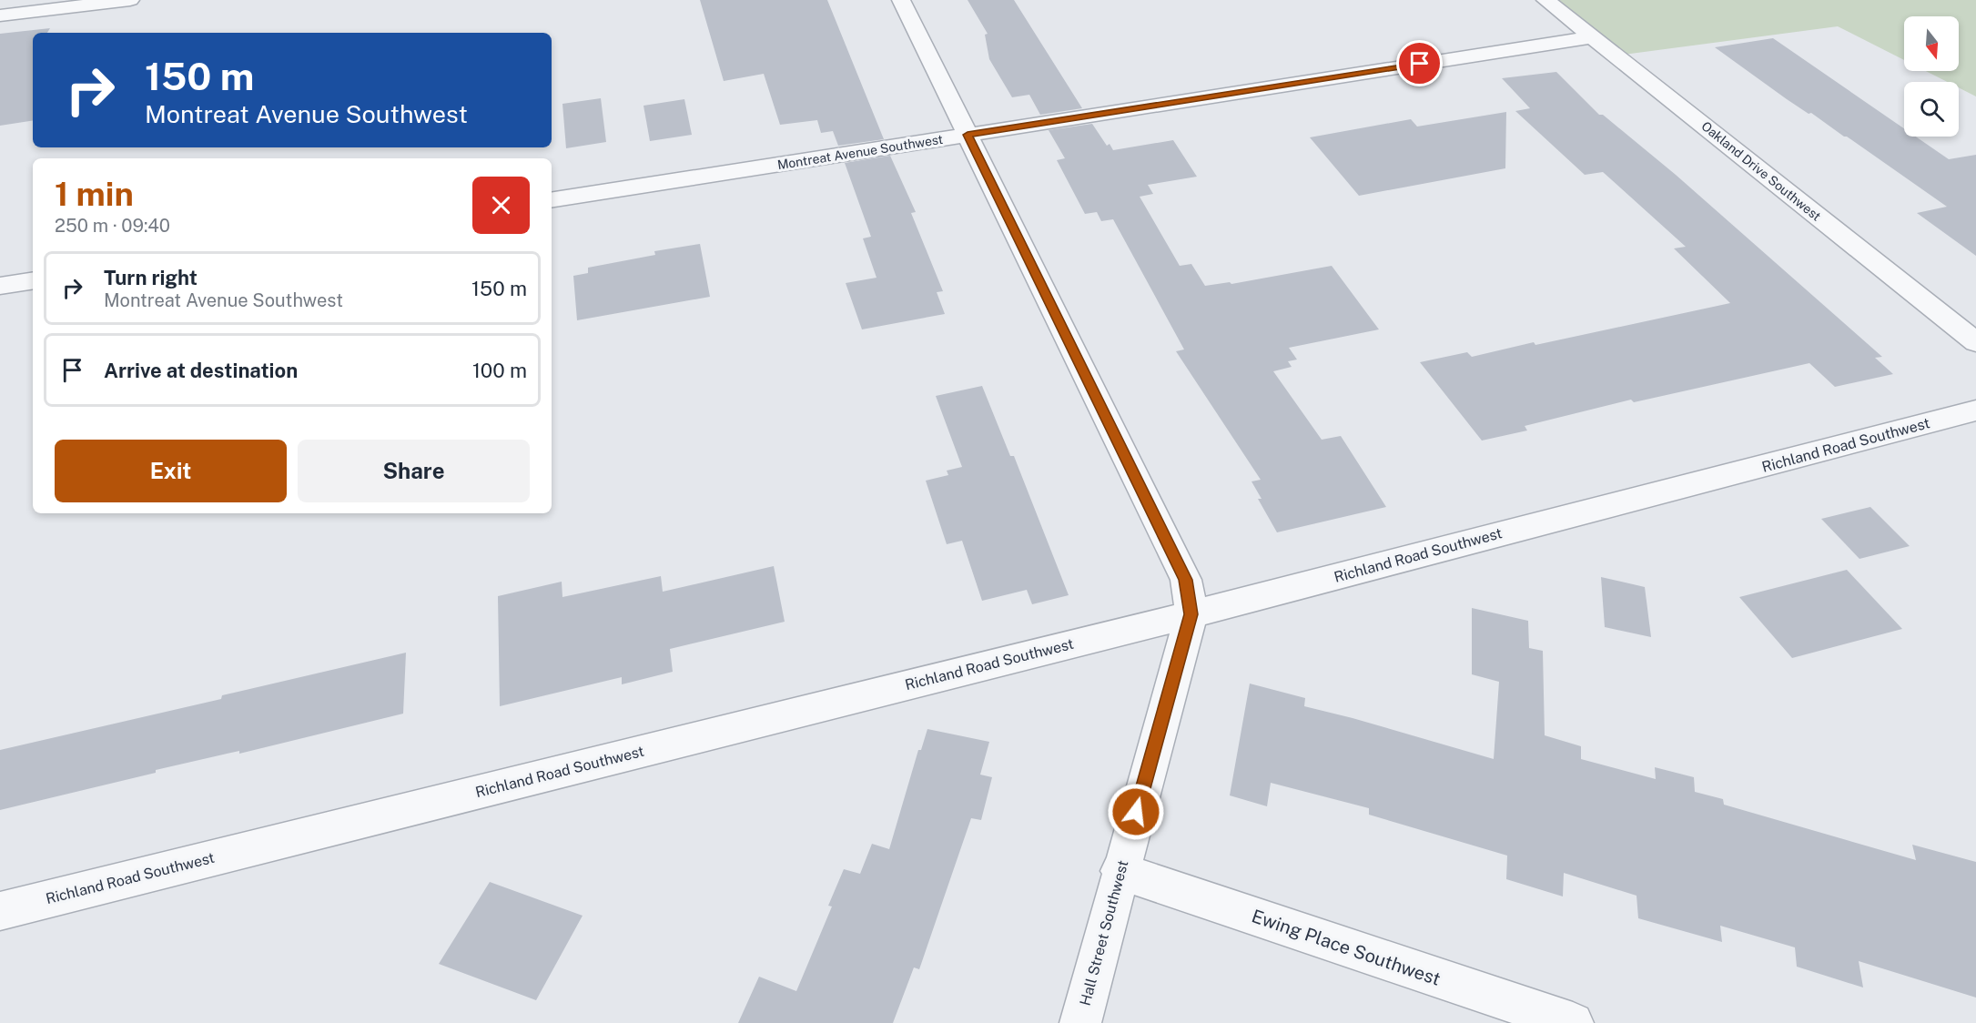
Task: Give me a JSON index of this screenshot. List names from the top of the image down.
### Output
{
  "streets": {
    "street": [
      "Montreat Avenue Southwest",
      "Oakland Drive Southwest",
      "Richland Road Southwest",
      "Hall Street Southwest",
      "Ewing Place Southwest"
    ]
  },
  "crossings": [
    ["Montreat Avenue Southwest", "Oakland Drive Southwest"],
    ["Montreat Avenue Southwest", "Hall Street Southwest"],
    ["Richland Road Southwest", "Hall Street Southwest"],
    ["Hall Street Southwest", "Ewing Place Southwest"]
  ],
  "north": "bottom",
  "page": {
    "turn": ["150 m", "Montreat Avenue Southwest"],
    "heading": ["1 min", "250 m · 09:40"],
    "list": [
      {
        "name": "Turn right",
        "note": "Montreat Avenue Southwest",
        "value": "150 m"
      },
      {
        "name": "Arrive at destination",
        "value": "100 m"
      }
    ],
    "buttons": ["Exit", "Share"]
  }
}
